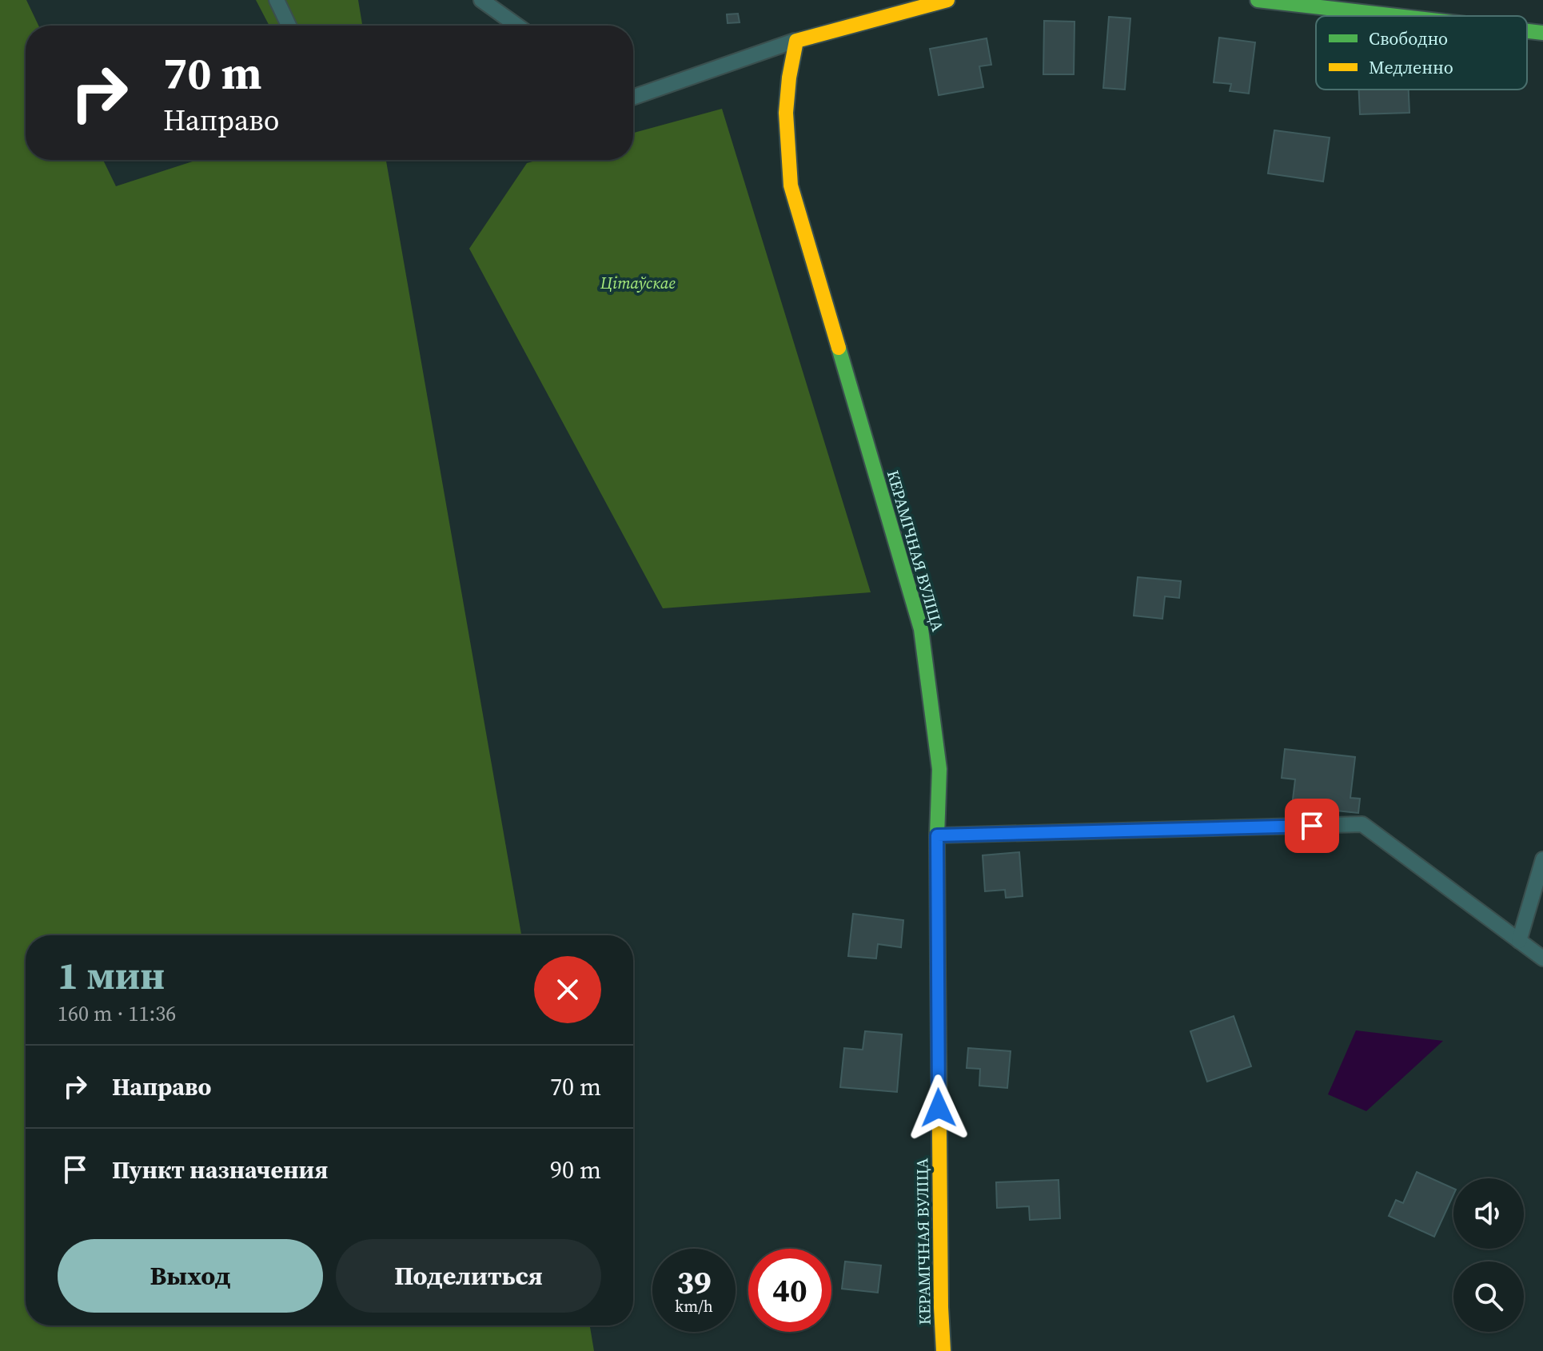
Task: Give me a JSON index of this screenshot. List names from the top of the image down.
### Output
{
  "streets": {
    "street": ["КЕРАМІЧНАЯ ВУЛІЦА"]
  },
  "parks": ["Цітаўскае"],
  "legend": ["Свободно", "Медленно"],
  "page": {
    "turn": ["70 m", "Направо"],
    "heading": ["1 мин", "160 m · 11:36"],
    "list": [
      {
        "name": "Направо",
        "value": "70 m"
      },
      {
        "name": "Пункт назначения",
        "value": "90 m"
      }
    ],
    "buttons": ["Выход", "Поделиться"],
    "speed": "39 km/h",
    "limit": "40"
  }
}
